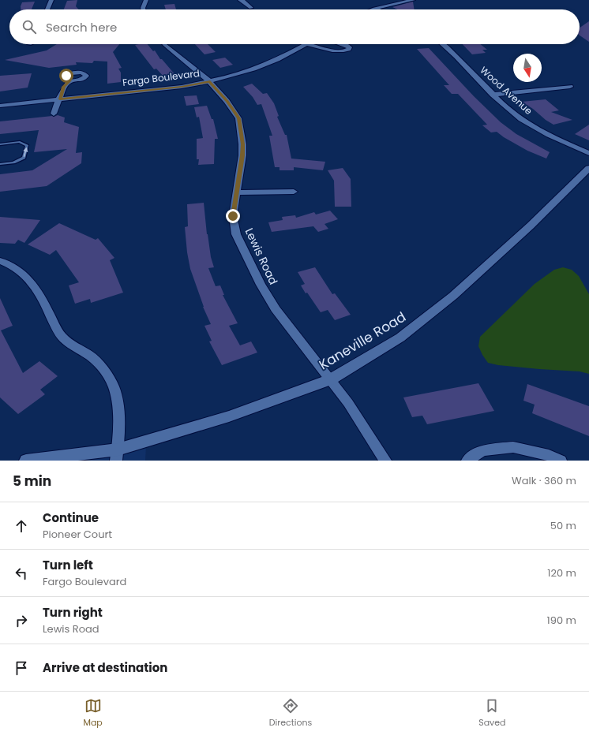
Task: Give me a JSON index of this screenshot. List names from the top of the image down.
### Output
{
  "streets": {
    "main road": ["Kaneville Road"],
    "street": ["Fargo Boulevard", "Wood Avenue", "Lewis Road"]
  },
  "crossings": [
    ["Fargo Boulevard", "Lewis Road"],
    ["Lewis Road", "Kaneville Road"]
  ],
  "north": "bottom",
  "page": {
    "search": "Search here",
    "heading": ["5 min", "Walk · 360 m"],
    "list": [
      ["Continue", "Pioneer Court", "50 m"],
      ["Turn left", "Fargo Boulevard", "120 m"],
      ["Turn right", "Lewis Road", "190 m"],
      "Arrive at destination"
    ],
    "nav": ["Map", "Directions", "Saved"]
  }
}
